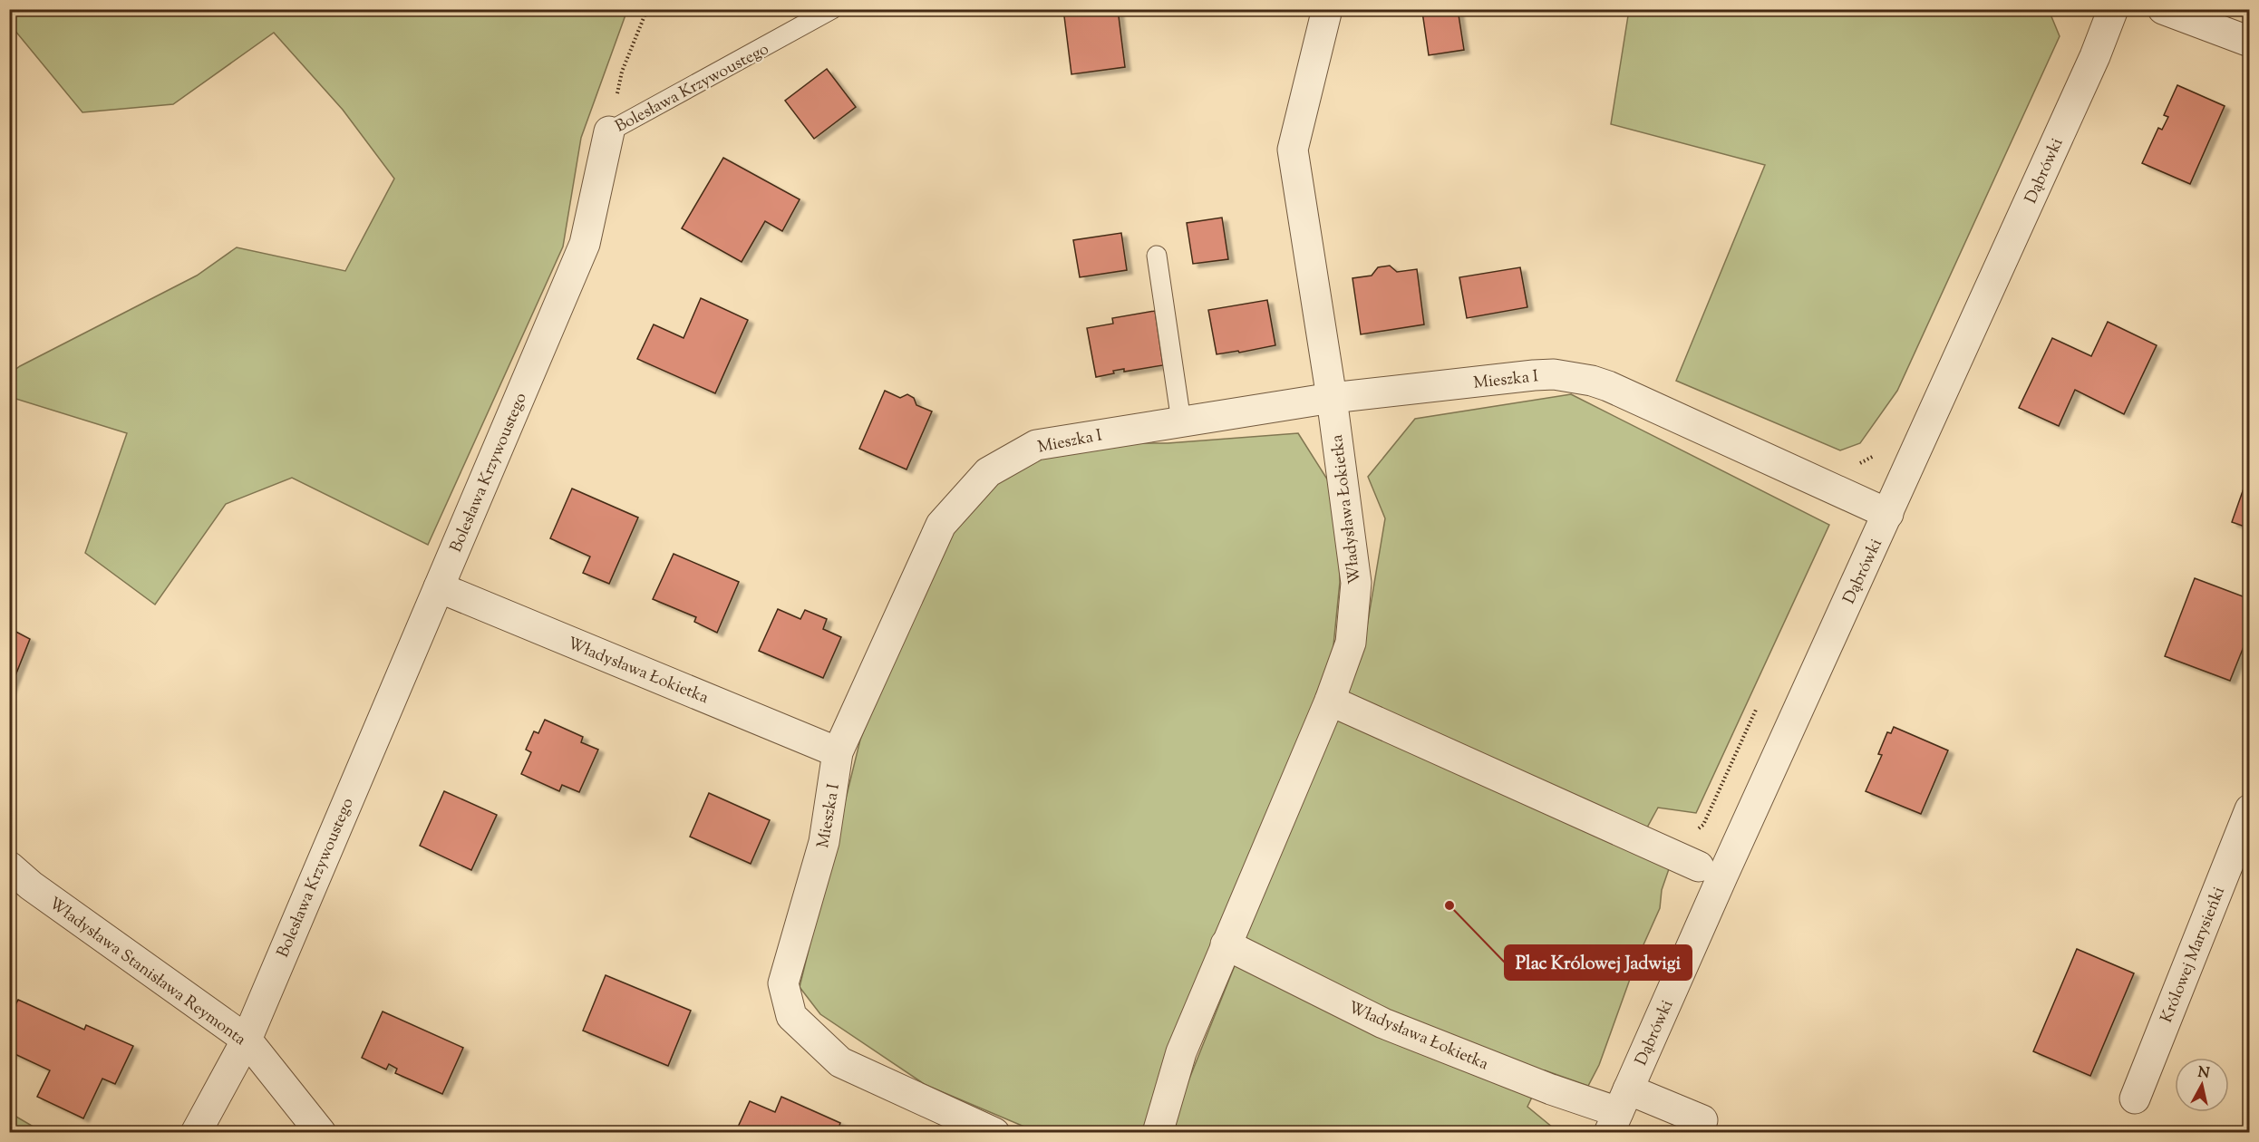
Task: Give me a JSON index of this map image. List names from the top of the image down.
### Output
{
  "streets": {
    "street": [
      "Bolesława Krzywoustego",
      "Dąbrówki",
      "Mieszka I",
      "Władysława Łokietka",
      "Królowej Marysieńki",
      "Władysława Stanisława Reymonta"
    ]
  },
  "crossings": [
    ["Bolesława Krzywoustego", "Władysława Łokietka"],
    ["Bolesława Krzywoustego", "Władysława Stanisława Reymonta"],
    ["Dąbrówki", "Mieszka I"],
    ["Dąbrówki", "Władysława Łokietka"],
    ["Mieszka I", "Władysława Łokietka"]
  ],
  "places": ["Plac Królowej Jadwigi"],
  "north": "top"
}
